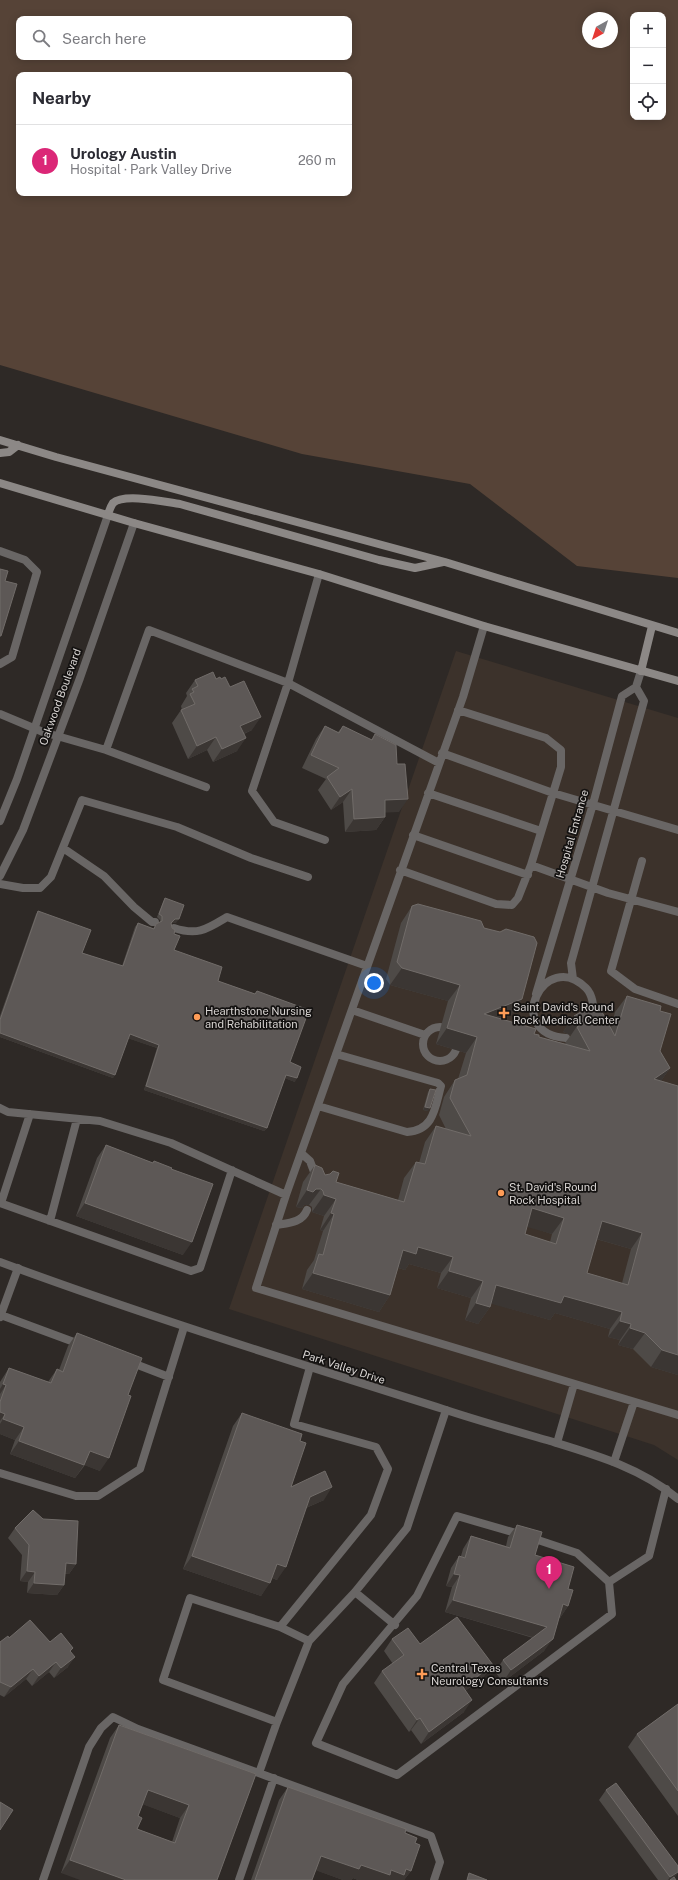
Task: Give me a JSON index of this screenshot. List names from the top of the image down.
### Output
{
  "streets": {
    "street": ["Oakwood Boulevard", "Hospital Entrance", "Park Valley Drive"]
  },
  "places": {
    "health": ["Saint David's Round Rock Medical Center", "Central Texas Neurology Consultants"],
    "other": ["Hearthstone Nursing and Rehabilitation", "St. David's Round Rock Hospital"]
  },
  "north": "bottom left",
  "page": {
    "map_buttons": ["+", "−"],
    "search": "Search here",
    "heading": "Nearby",
    "list": [
      {
        "mark": "1",
        "name": "Urology Austin",
        "note": "Hospital · Park Valley Drive",
        "value": "260 m"
      }
    ],
    "pins": "1"
  }
}
